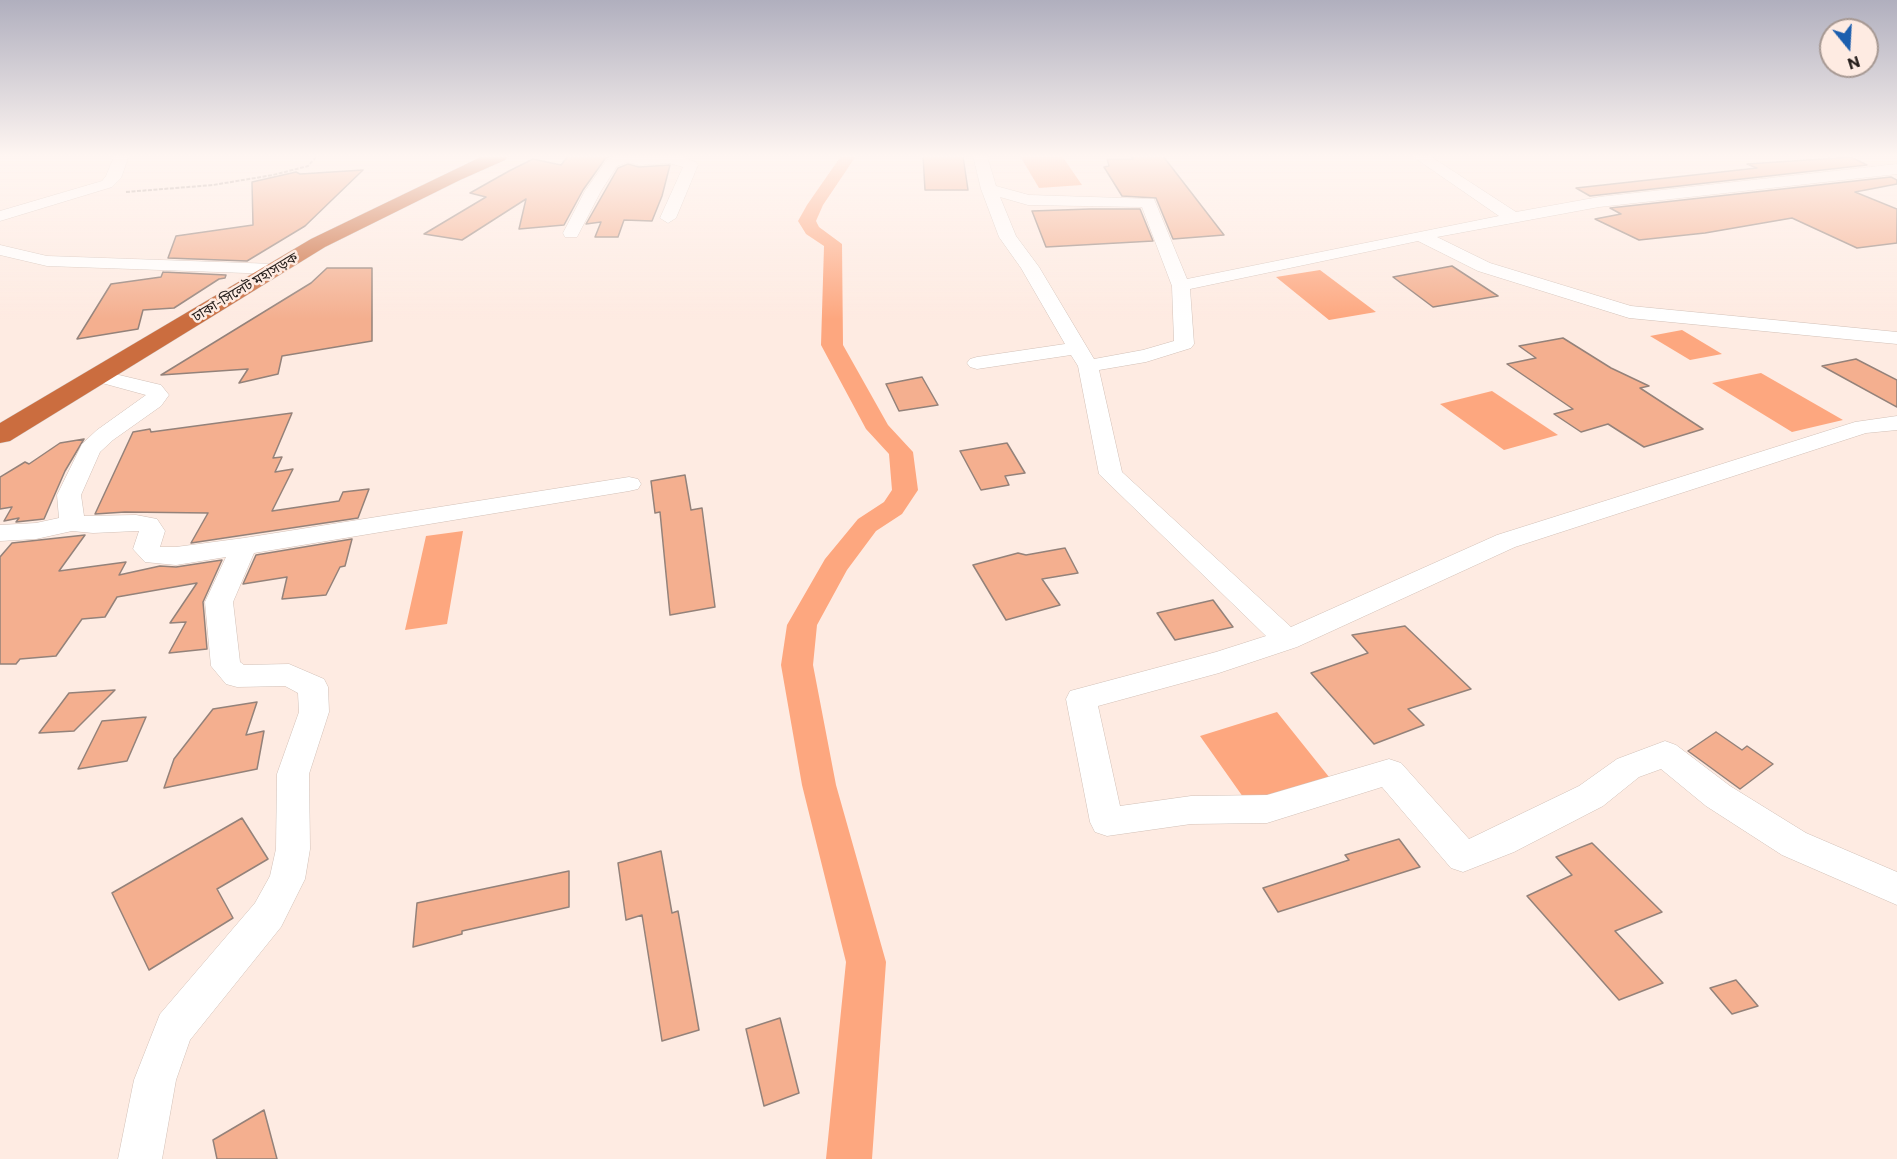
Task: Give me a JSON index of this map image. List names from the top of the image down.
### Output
{
  "streets": {
    "highway": ["ঢাকা-সিলেট মহাসড়ক"]
  },
  "north": "bottom"
}
